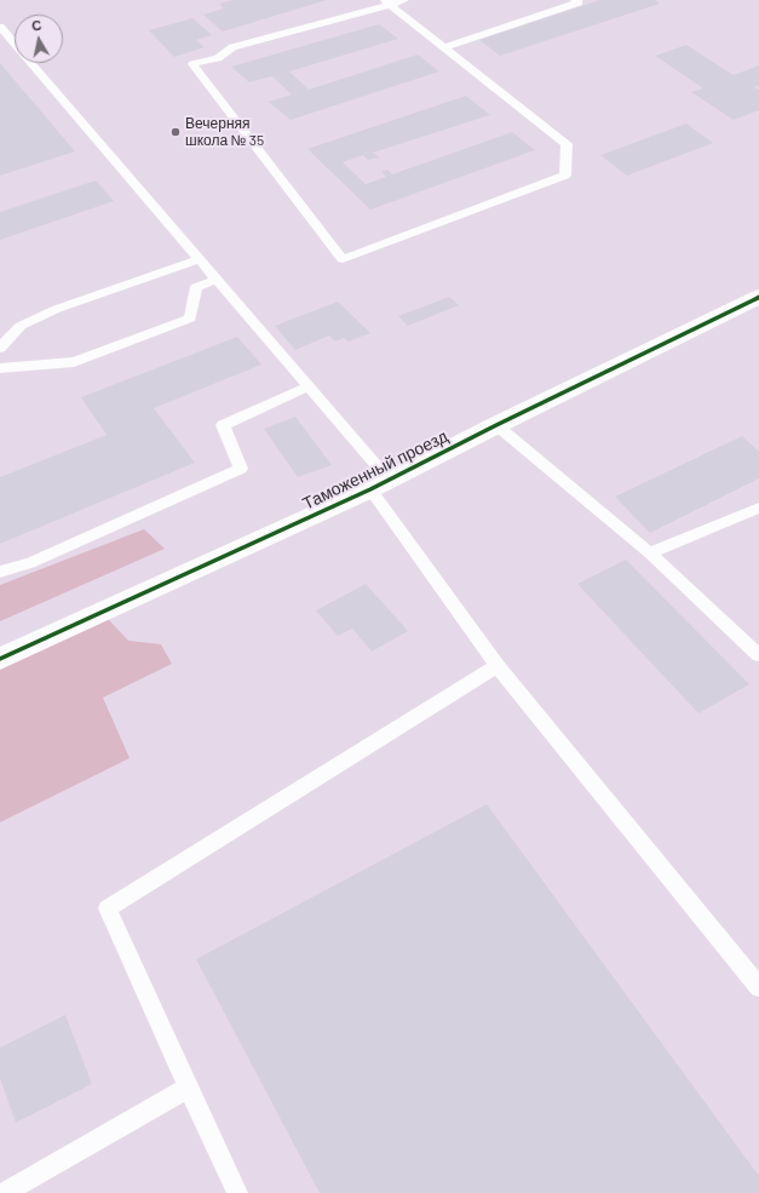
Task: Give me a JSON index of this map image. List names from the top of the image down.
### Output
{
  "streets": {
    "street": ["Таможенный проезд"]
  },
  "places": ["Вечерняя школа № 35"],
  "north": "top"
}
